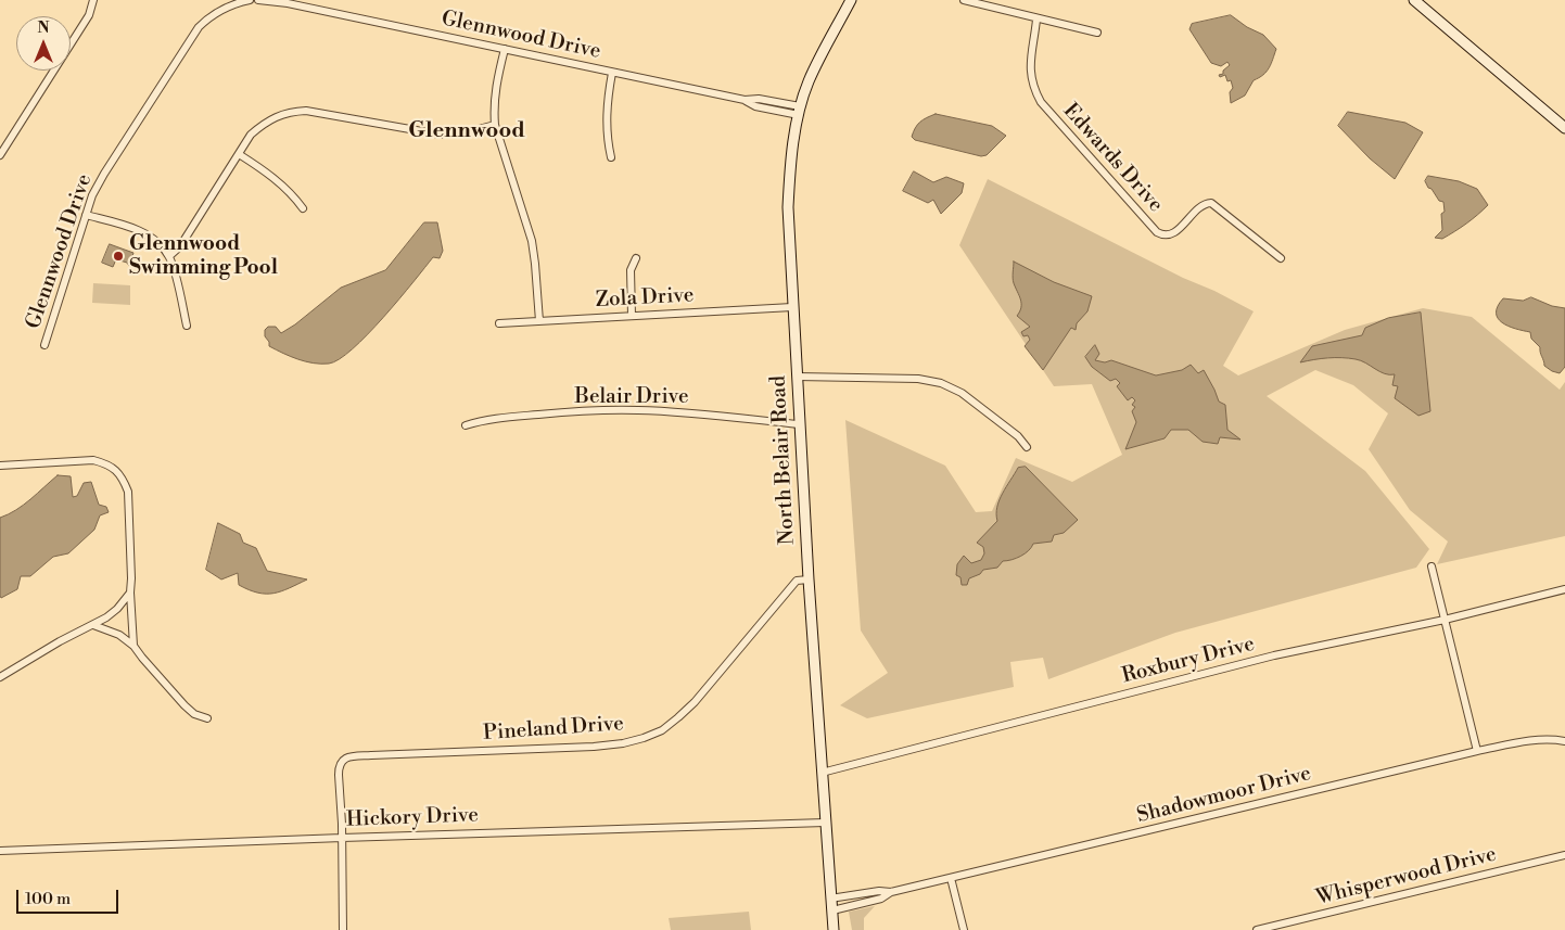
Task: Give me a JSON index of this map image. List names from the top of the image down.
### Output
{
  "streets": {
    "main road": ["North Belair Road"],
    "street": [
      "Glennwood Drive",
      "Edwards Drive",
      "Zola Drive",
      "Belair Drive",
      "Roxbury Drive",
      "Pineland Drive",
      "Shadowmoor Drive",
      "Hickory Drive",
      "Whisperwood Drive"
    ]
  },
  "crossings": [
    ["Glennwood Drive", "North Belair Road"],
    ["Zola Drive", "North Belair Road"],
    ["Belair Drive", "North Belair Road"],
    ["North Belair Road", "Roxbury Drive"],
    ["North Belair Road", "Pineland Drive"],
    ["North Belair Road", "Shadowmoor Drive"],
    ["North Belair Road", "Hickory Drive"],
    ["Pineland Drive", "Hickory Drive"]
  ],
  "districts": ["Glennwood"],
  "places": ["Glennwood Swimming Pool"],
  "scale_bar": "100 m",
  "north": "top"
}
